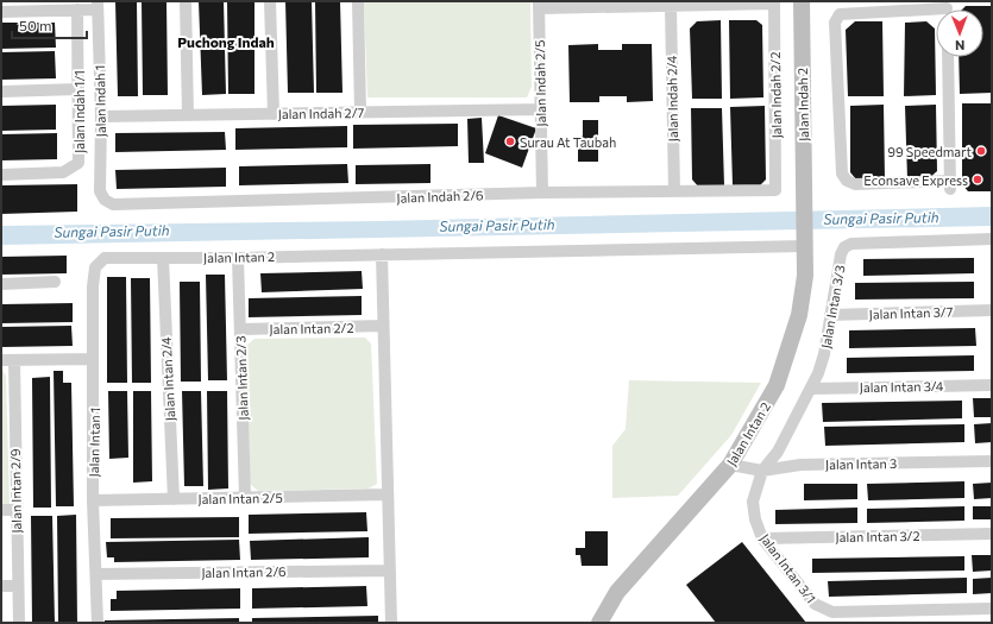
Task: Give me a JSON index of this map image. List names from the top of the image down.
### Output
{
  "streets": {
    "street": [
      "Jalan Indah 2/5",
      "Jalan Indah 2/2",
      "Jalan Indah 2/4",
      "Jalan Indah 1",
      "Jalan Indah 2",
      "Jalan Indah 1/1",
      "Jalan Indah 2/7",
      "Jalan Indah 2/6",
      "Jalan Intan 2",
      "Jalan Intan 3/3",
      "Jalan Intan 3/7",
      "Jalan Intan 2/2",
      "Jalan Intan 2/3",
      "Jalan Intan 2/4",
      "Jalan Intan 3/4",
      "Jalan Intan 1",
      "Jalan Intan 3",
      "Jalan Intan 2/9",
      "Jalan Intan 2/5",
      "Jalan Intan 3/2",
      "Jalan Intan 3/1",
      "Jalan Intan 2/6"
    ]
  },
  "crossings": [
    ["Jalan Indah 2/5", "Jalan Indah 2/7"],
    ["Jalan Indah 2/5", "Jalan Indah 2/6"],
    ["Jalan Indah 2/2", "Jalan Indah 2/6"],
    ["Jalan Indah 2/4", "Jalan Indah 2/6"],
    ["Jalan Indah 1", "Jalan Indah 2/7"],
    ["Jalan Indah 1", "Jalan Indah 2/6"],
    ["Jalan Indah 2", "Jalan Intan 2"],
    ["Jalan Intan 2", "Jalan Intan 2/3"],
    ["Jalan Intan 2", "Jalan Intan 2/4"],
    ["Jalan Intan 2", "Jalan Intan 1"],
    ["Jalan Intan 2", "Jalan Intan 3"],
    ["Jalan Intan 3/3", "Jalan Intan 3/7"],
    ["Jalan Intan 3/3", "Jalan Intan 3/4"],
    ["Jalan Intan 3/3", "Jalan Intan 3"],
    ["Jalan Intan 3/3", "Jalan Intan 3/1"],
    ["Jalan Intan 2/2", "Jalan Intan 2/3"],
    ["Jalan Intan 2/3", "Jalan Intan 2/5"],
    ["Jalan Intan 2/4", "Jalan Intan 2/5"],
    ["Jalan Intan 1", "Jalan Intan 2/5"],
    ["Jalan Intan 1", "Jalan Intan 2/6"],
    ["Jalan Intan 3", "Jalan Intan 3/1"],
    ["Jalan Intan 3/2", "Jalan Intan 3/1"]
  ],
  "districts": ["Puchong Indah"],
  "water": ["Sungai Pasir Putih"],
  "places": ["Surau At Taubah", "99 Speedmart", "Econsave Express"],
  "scale_bar": "50 m",
  "north": "bottom"
}
